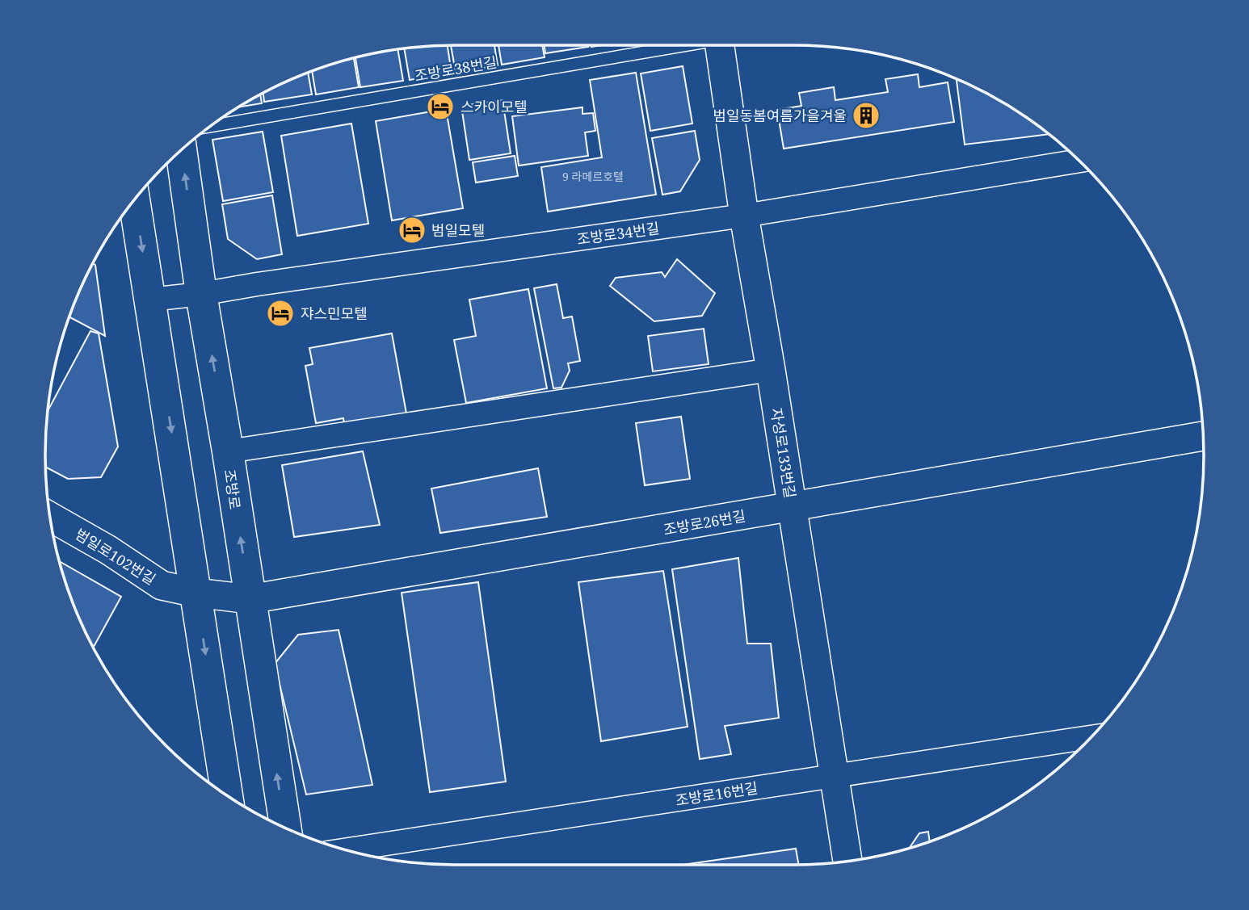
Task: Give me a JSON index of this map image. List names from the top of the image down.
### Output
{
  "streets": {
    "main road": ["조방로"],
    "street": [
      "조방로34번길",
      "자성로133번길",
      "조방로26번길",
      "범일로102번길",
      "조방로16번길"
    ],
    "lane": ["조방로38번길"]
  },
  "crossings": [
    ["조방로34번길", "자성로133번길"],
    ["조방로34번길", "조방로"],
    ["자성로133번길", "조방로26번길"],
    ["자성로133번길", "조방로16번길"],
    ["조방로", "조방로26번길"],
    ["조방로26번길", "범일로102번길"]
  ],
  "places": {
    "hotel": ["스카이모텔", "범일모텔", "쟈스민모텔"],
    "building": ["범일동봄여름가을겨울"]
  },
  "house_numbers": ["9 라메르호텔"]
}
